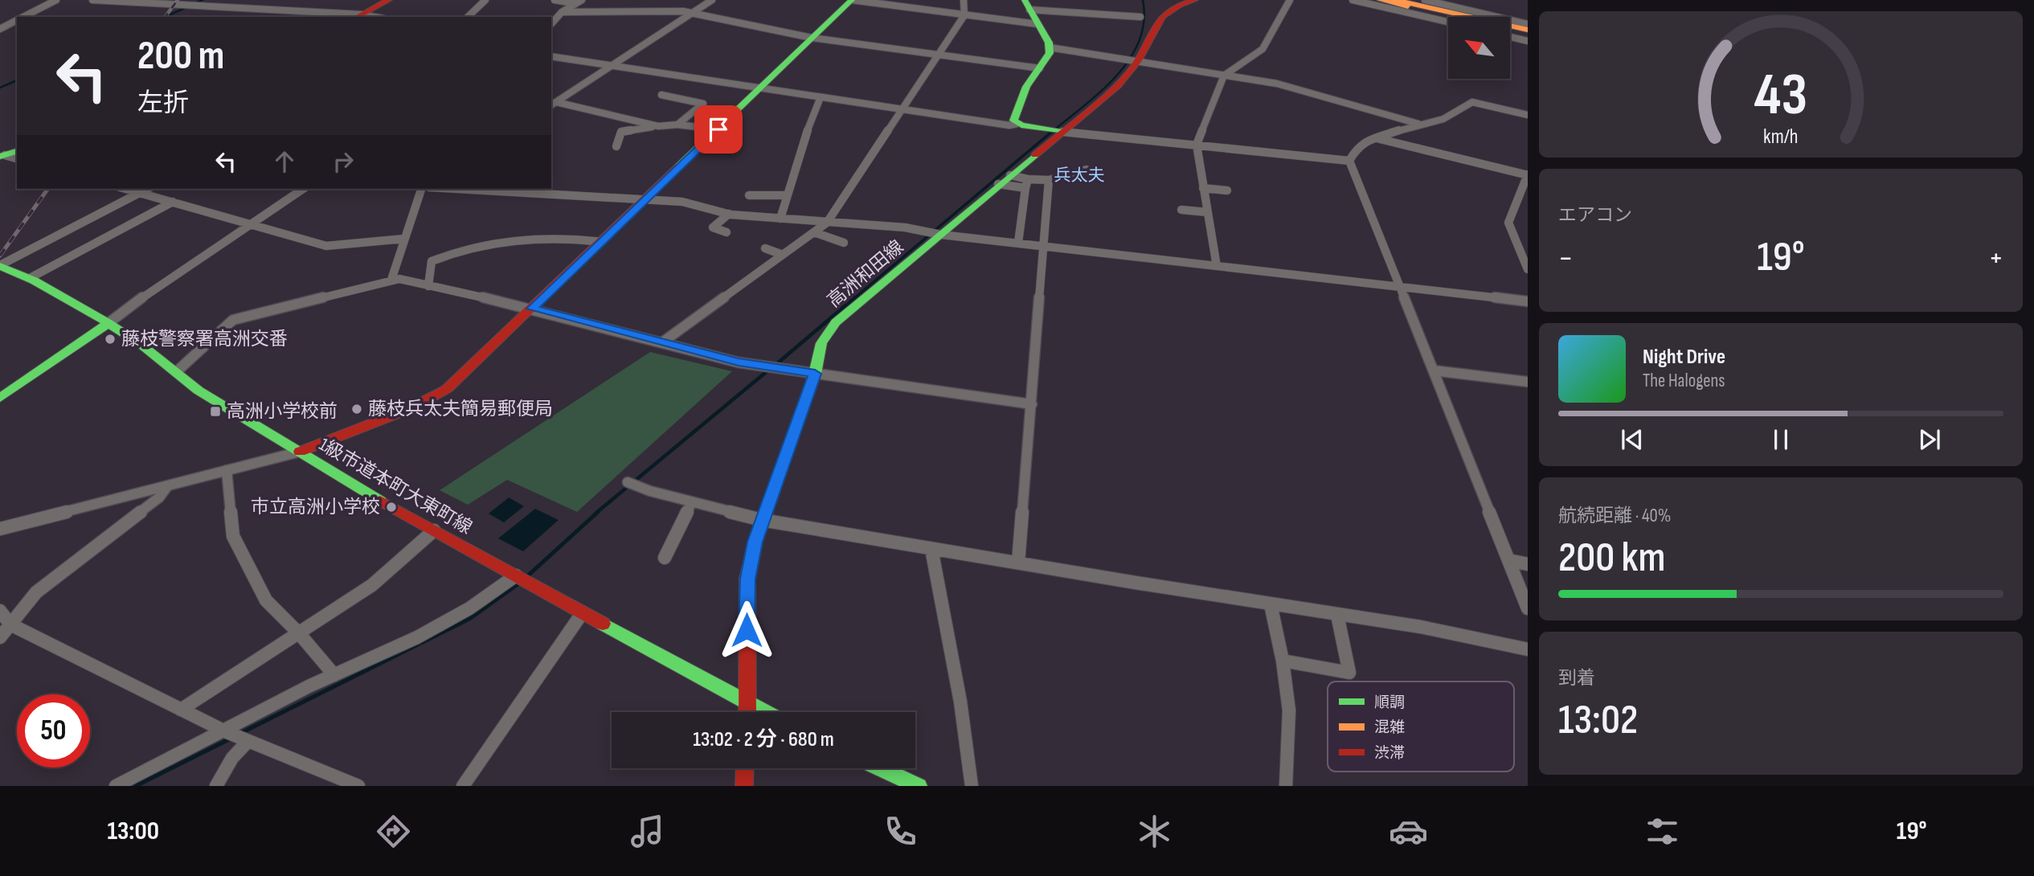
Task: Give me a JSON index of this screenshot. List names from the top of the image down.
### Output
{
  "streets": {
    "main road": ["高洲和田線", "1級市道本町大東町線"]
  },
  "crossings": [
    ["高洲和田線", "1級市道本町大東町線"]
  ],
  "districts": ["兵太夫"],
  "places": {
    "other": ["藤枝警察署高洲交番", "藤枝兵太夫簡易郵便局", "市立高洲小学校"],
    "transit": ["高洲小学校前"]
  },
  "legend": ["順調", "混雑", "渋滞"],
  "north": "top left",
  "page": {
    "turn": ["200 m", "左折"],
    "tile": [
      "エアコン",
      ["航続距離 · 40%", "200 km"],
      ["到着", "13:02"]
    ],
    "heat": ["−", "19°", "+"],
    "song": ["Night Drive", "The Halogens"],
    "limit": "50",
    "trip": "13:02 · 2 分 · 680 m",
    "tabs": ["13:00", "19°"],
    "gauge": ["43", "km/h"]
  }
}
